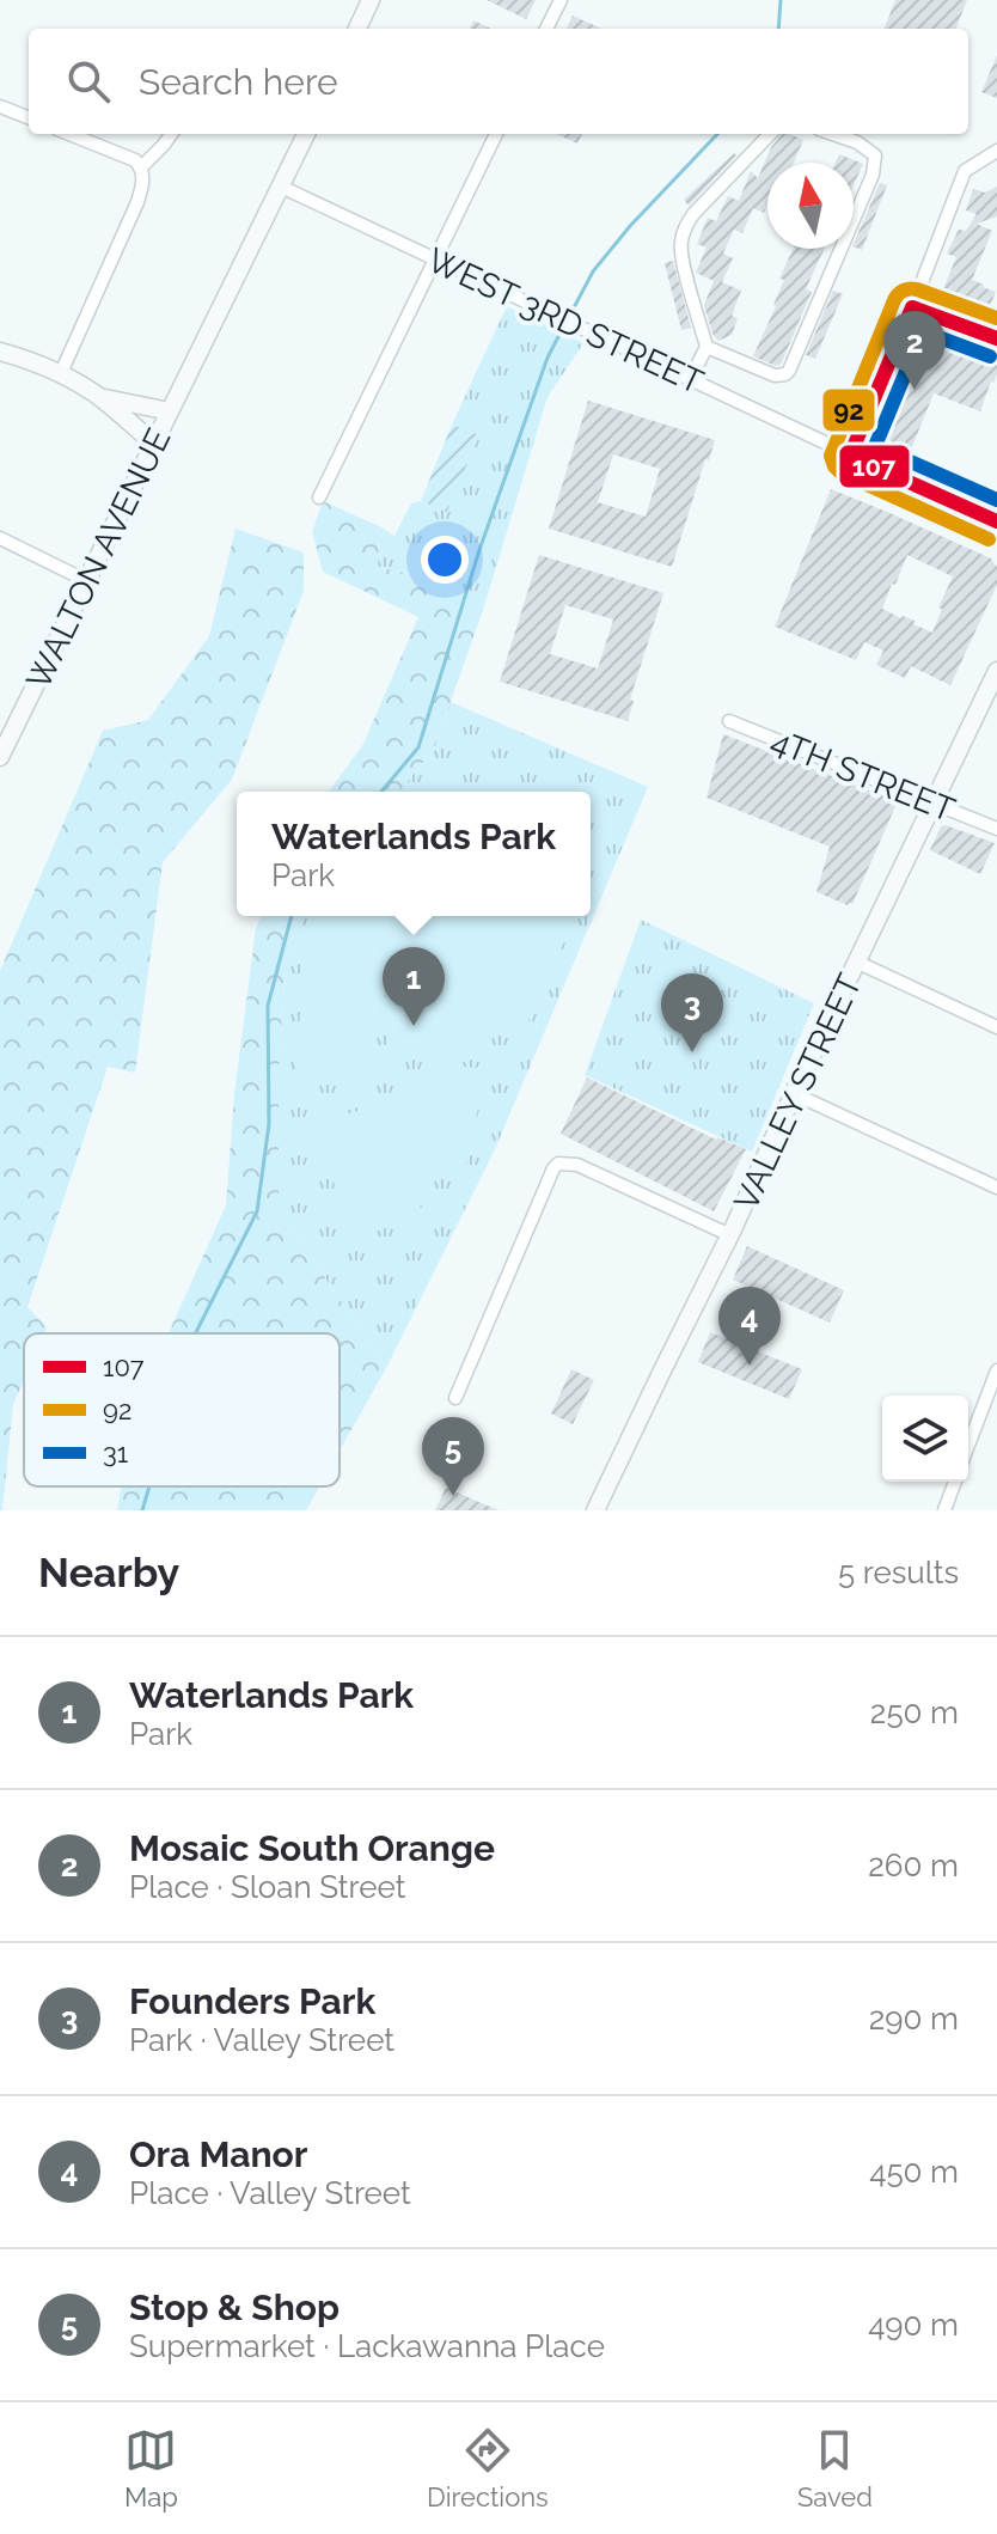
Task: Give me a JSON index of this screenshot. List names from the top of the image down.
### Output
{
  "streets": {
    "street": [
      "WEST 3RD STREET",
      "WALTON AVENUE",
      "4TH STREET",
      "VALLEY STREET"
    ]
  },
  "crossings": [
    ["WEST 3RD STREET", "WALTON AVENUE"],
    ["4TH STREET", "VALLEY STREET"]
  ],
  "lines": ["transit line 92", "transit line 107", "transit line 31"],
  "legend": ["107", "92", "31"],
  "north": "top",
  "page": {
    "search": "Search here",
    "pins": [
      "2",
      "1",
      "3",
      "4",
      "5"
    ],
    "popup": ["Waterlands Park", "Park"],
    "heading": ["Nearby", "5 results"],
    "list": [
      {
        "mark": "1",
        "name": "Waterlands Park",
        "note": "Park",
        "value": "250 m"
      },
      {
        "mark": "2",
        "name": "Mosaic South Orange",
        "note": "Place · Sloan Street",
        "value": "260 m"
      },
      {
        "mark": "3",
        "name": "Founders Park",
        "note": "Park · Valley Street",
        "value": "290 m"
      },
      {
        "mark": "4",
        "name": "Ora Manor",
        "note": "Place · Valley Street",
        "value": "450 m"
      },
      {
        "mark": "5",
        "name": "Stop & Shop",
        "note": "Supermarket · Lackawanna Place",
        "value": "490 m"
      }
    ],
    "nav": ["Map", "Directions", "Saved"]
  }
}
